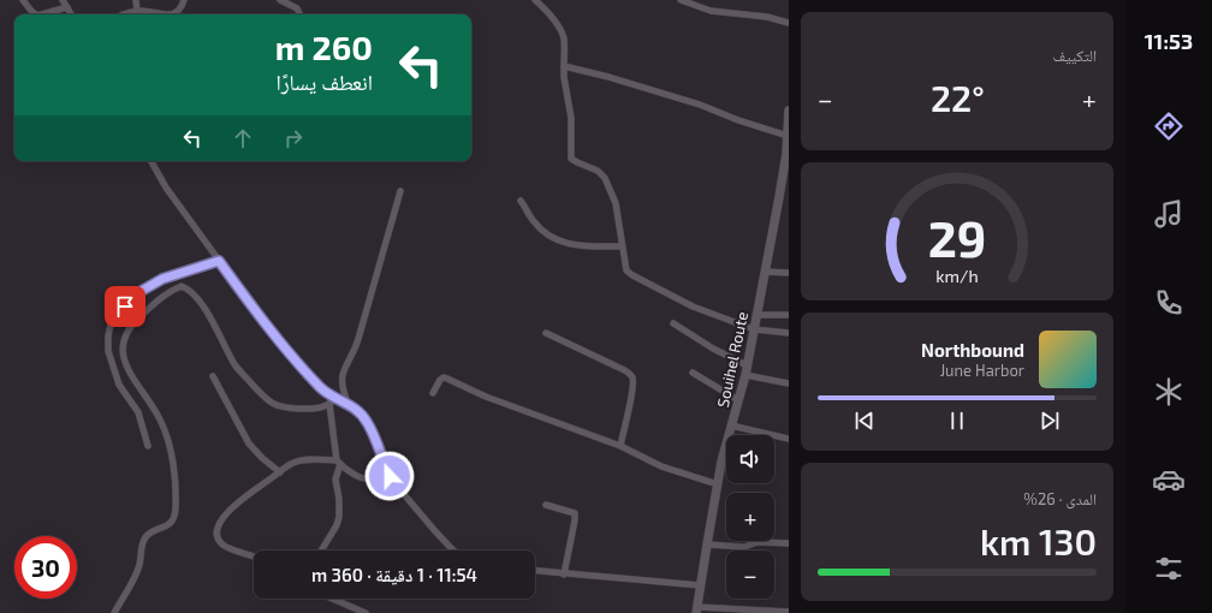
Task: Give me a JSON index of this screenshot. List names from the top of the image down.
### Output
{
  "streets": {
    "main road": ["Souihel Route"]
  },
  "page": {
    "tabs": "11:53",
    "tile": [
      "التكييف",
      ["المدى · 26%", "130 km"]
    ],
    "turn": ["260 m", "انعطف يسارًا"],
    "heat": ["−", "22°", "+"],
    "song": ["Northbound", "June Harbor"],
    "map_buttons": ["+", "−"],
    "limit": "30",
    "trip": "11:54 · 1 دقيقة · 360 m",
    "gauge": ["29", "km/h"]
  }
}
